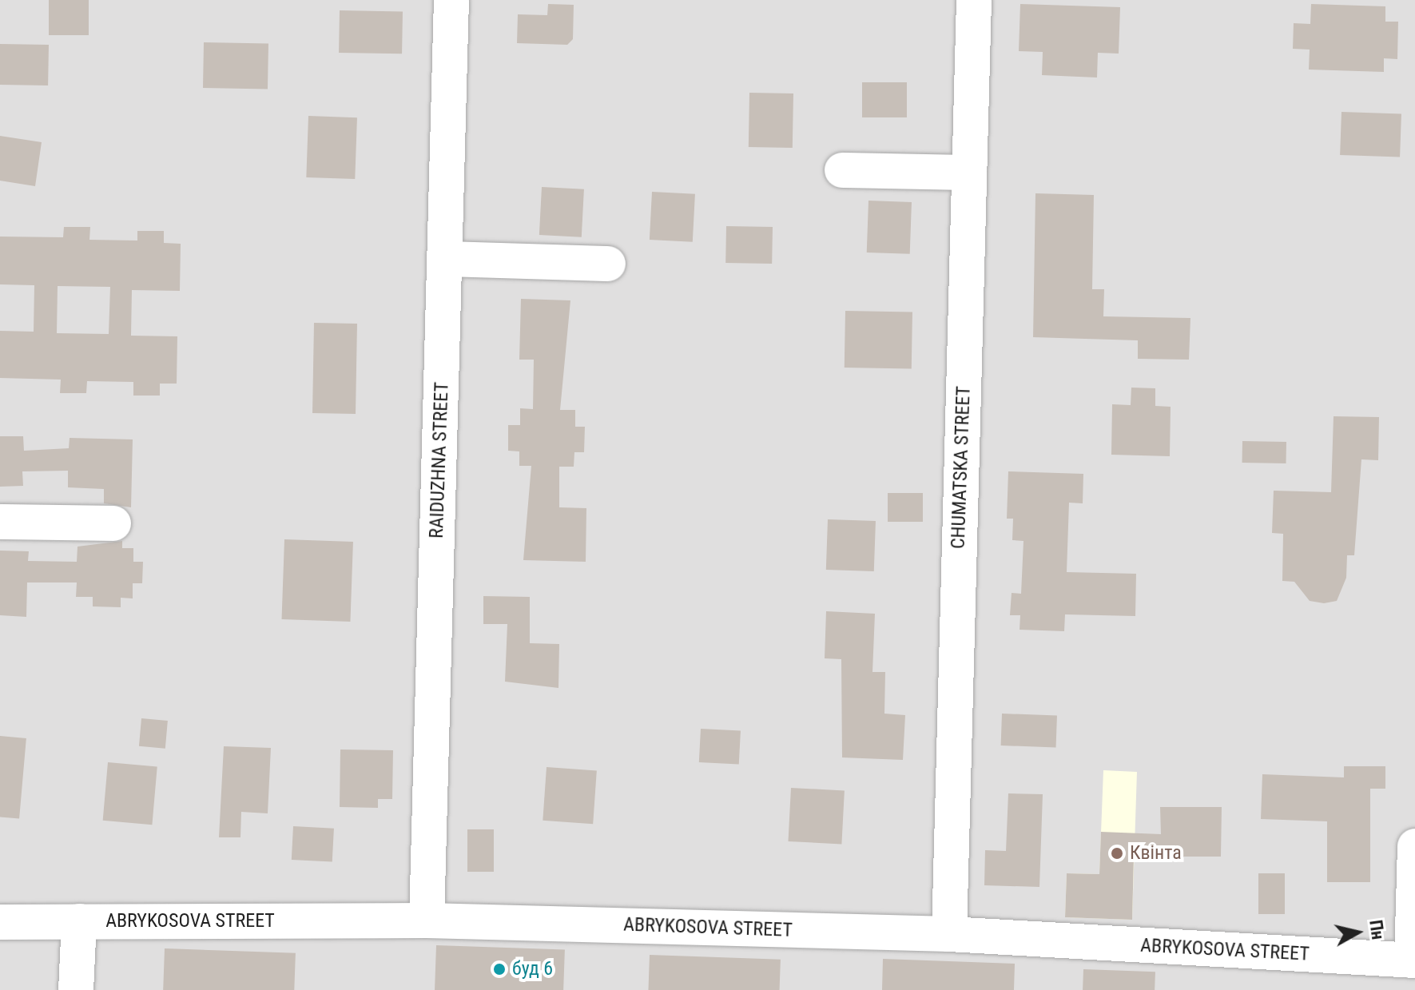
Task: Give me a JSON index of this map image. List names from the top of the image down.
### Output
{
  "streets": {
    "street": ["RAIDUZHNA STREET", "CHUMATSKA STREET", "ABRYKOSOVA STREET"]
  },
  "crossings": [
    ["RAIDUZHNA STREET", "ABRYKOSOVA STREET"],
    ["CHUMATSKA STREET", "ABRYKOSOVA STREET"]
  ],
  "places": ["Квінта", "буд 6"],
  "north": "right"
}
